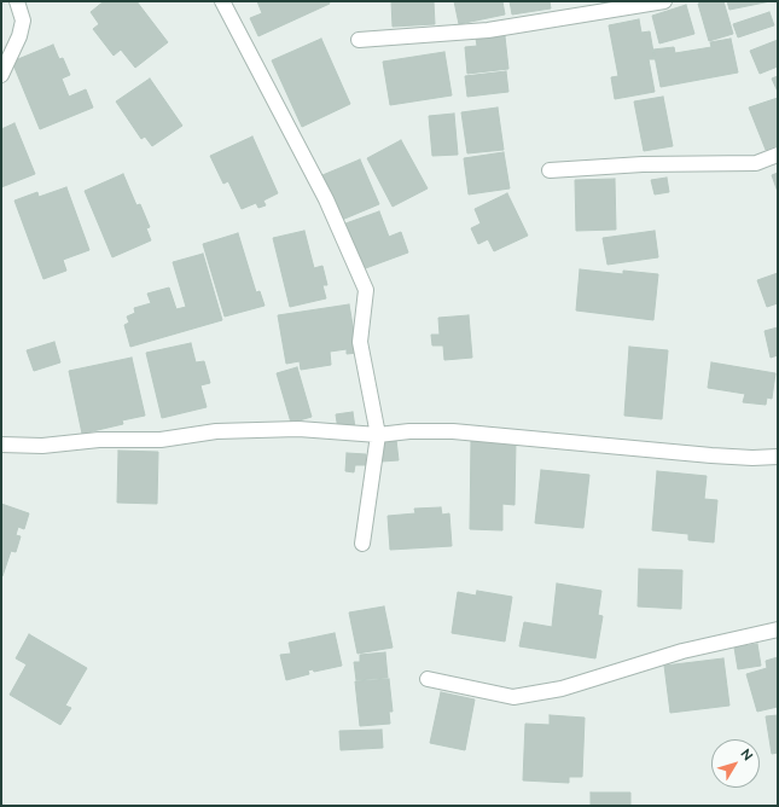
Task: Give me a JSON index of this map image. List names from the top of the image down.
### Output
{
  "north": "top right"
}
